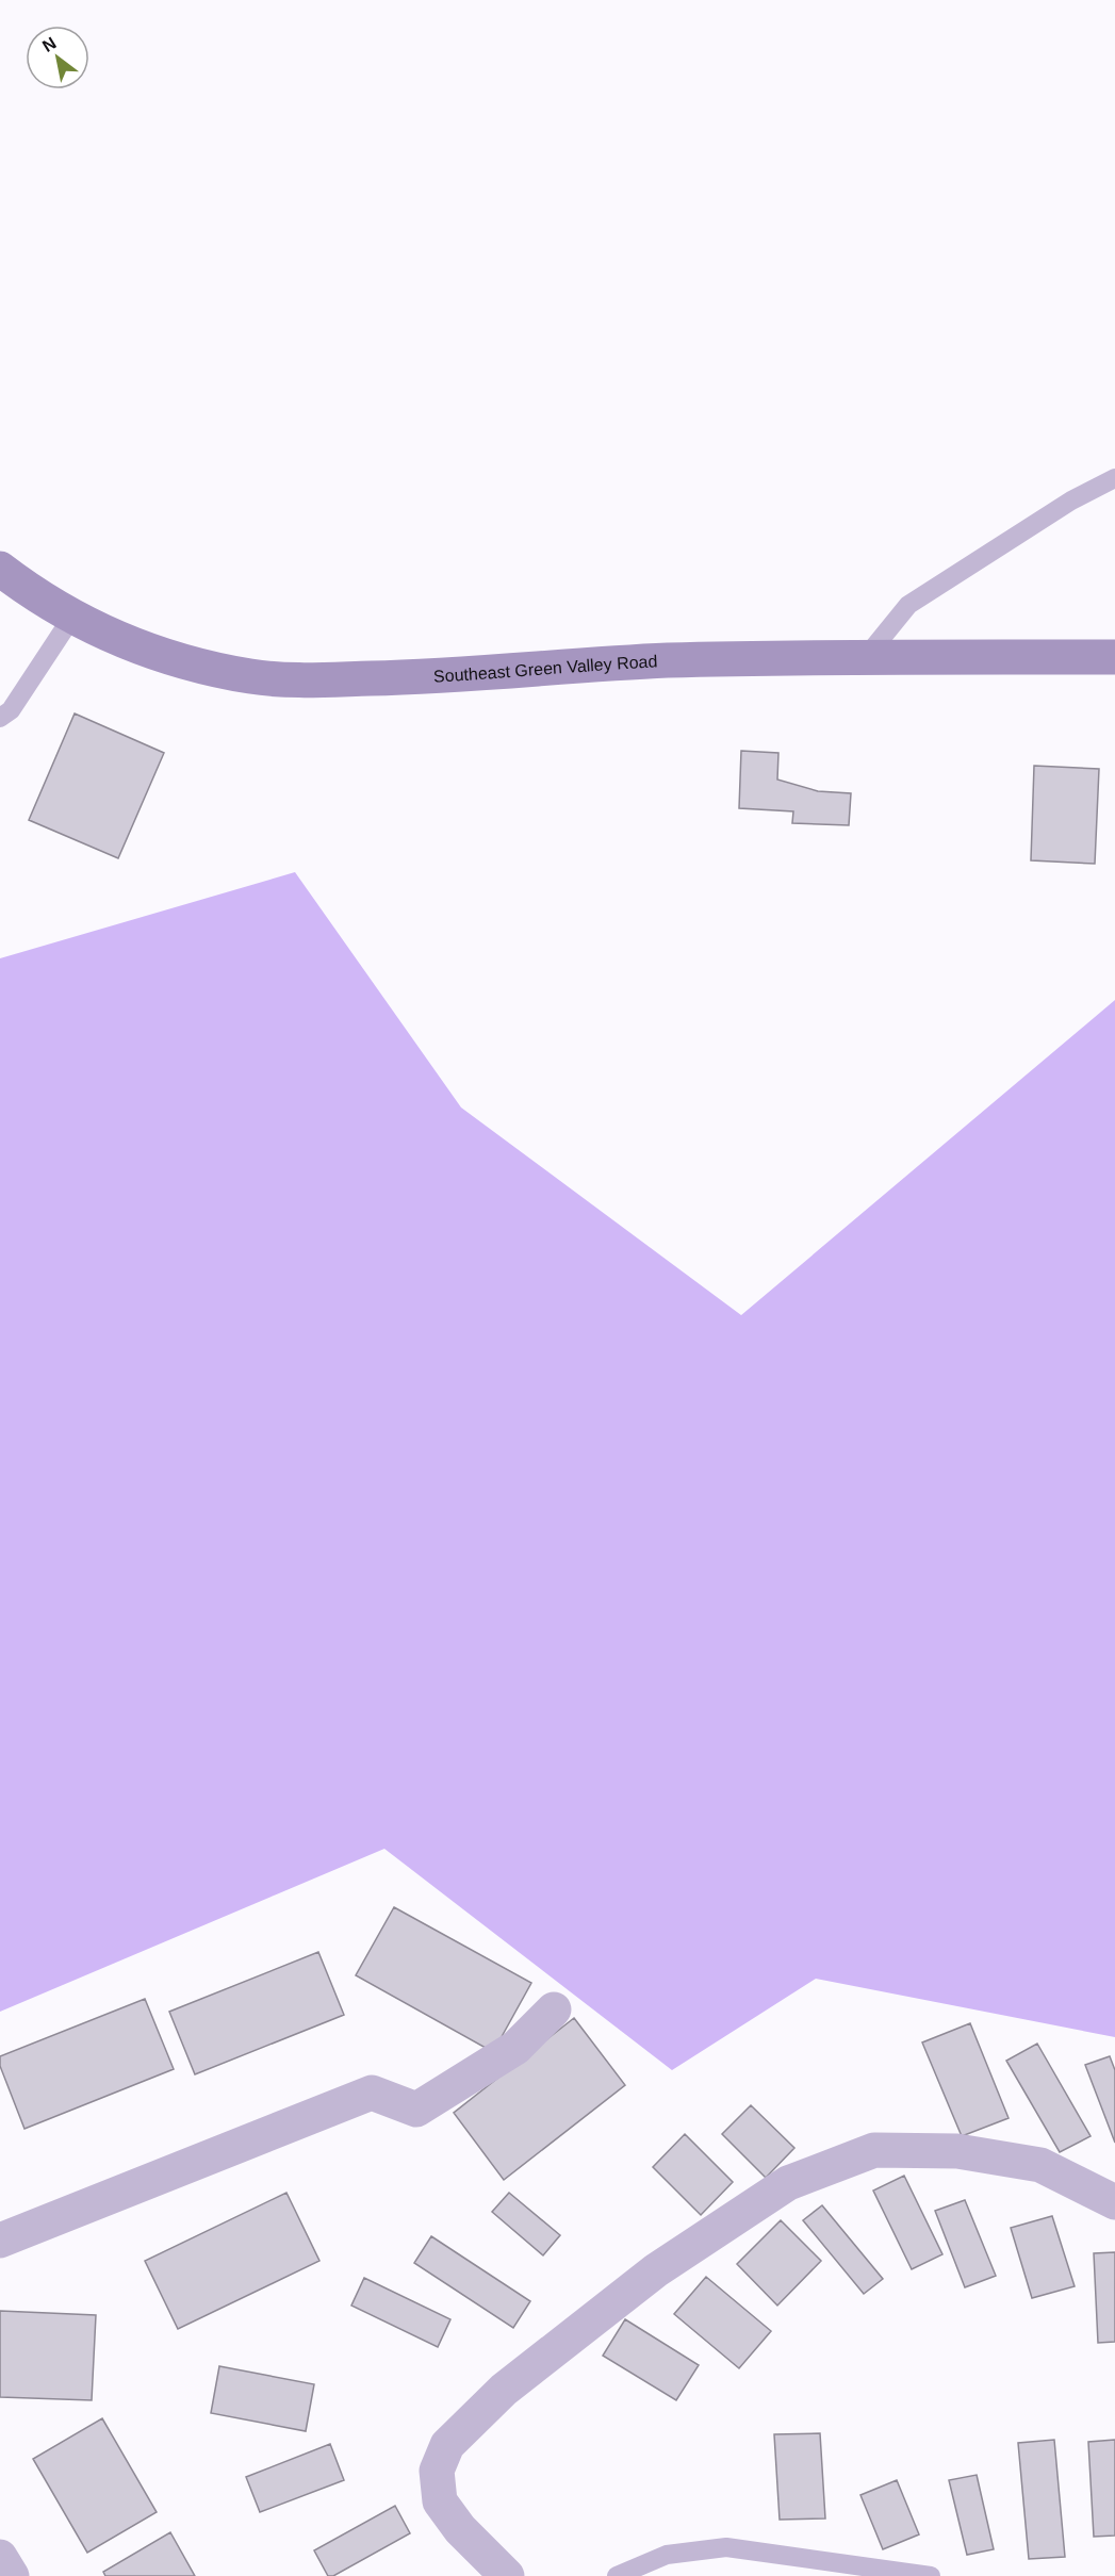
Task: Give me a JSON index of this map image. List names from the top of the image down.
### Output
{
  "streets": {
    "street": ["Southeast Green Valley Road"]
  },
  "north": "top left"
}
